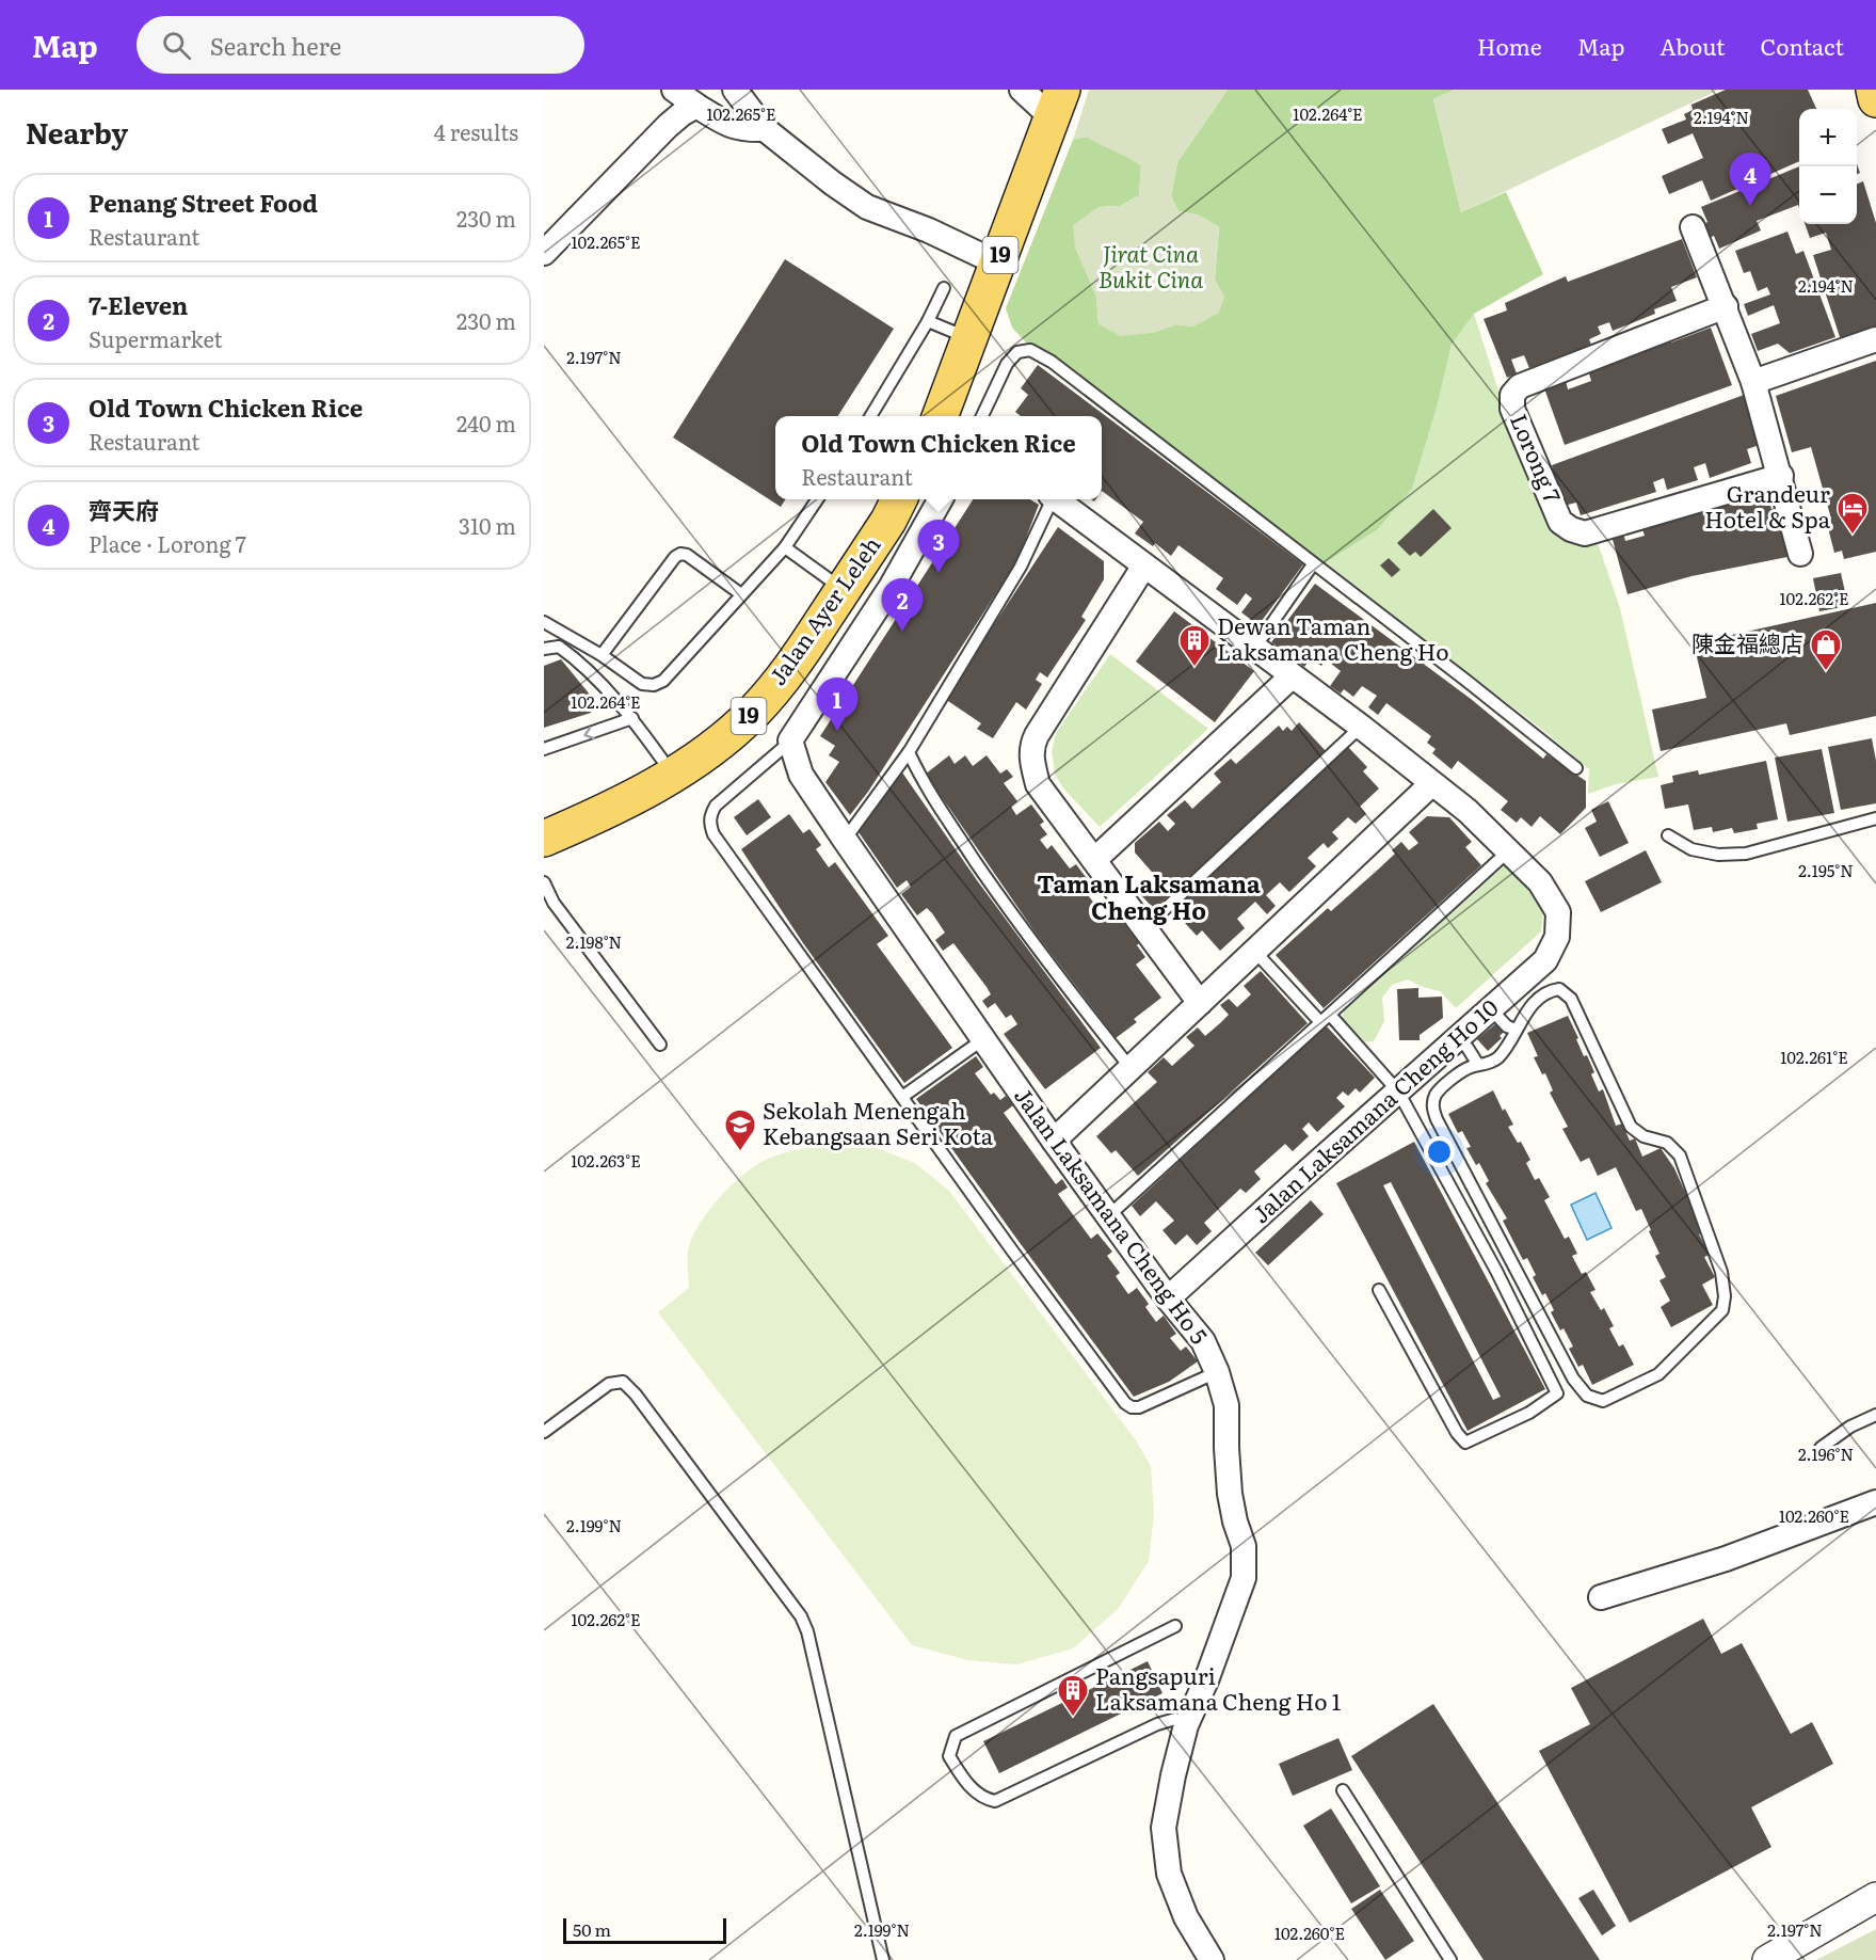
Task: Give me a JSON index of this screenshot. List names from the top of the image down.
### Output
{
  "streets": {
    "main road": ["19", "Jalan Ayer Leleh"],
    "street": ["Lorong 7", "Jalan Laksamana Cheng Ho 10", "Jalan Laksamana Cheng Ho 5"]
  },
  "crossings": [
    ["Jalan Laksamana Cheng Ho 10", "Jalan Laksamana Cheng Ho 5"]
  ],
  "districts": ["Taman Laksamana Cheng Ho"],
  "parks": ["Jirat Cina Bukit Cina"],
  "places": {
    "hotel": ["Grandeur Hotel & Spa"],
    "building": ["Dewan Taman Laksamana Cheng Ho", "Pangsapuri Laksamana Cheng Ho 1"],
    "shop": ["陳金福總店"],
    "school or university": ["Sekolah Menengah Kebangsaan Seri Kota"]
  },
  "scale_bar": "50 m",
  "page": {
    "header": "Map",
    "search": "Search here",
    "nav": [
      "Home",
      "Map",
      "About",
      "Contact"
    ],
    "heading": ["Nearby", "4 results"],
    "map_buttons": ["+", "−"],
    "pins": [
      "4",
      "3",
      "2",
      "1"
    ],
    "list": [
      {
        "mark": "1",
        "name": "Penang Street Food",
        "note": "Restaurant",
        "value": "230 m"
      },
      {
        "mark": "2",
        "name": "7-Eleven",
        "note": "Supermarket",
        "value": "230 m"
      },
      {
        "mark": "3",
        "name": "Old Town Chicken Rice",
        "note": "Restaurant",
        "value": "240 m"
      },
      {
        "mark": "4",
        "name": "齊天府",
        "note": "Place · Lorong 7",
        "value": "310 m"
      }
    ],
    "popup": ["Old Town Chicken Rice", "Restaurant"],
    "scale": "50 m"
  },
  "coordinates": [
    "102.265°E",
    "102.264°E",
    "2.194°N",
    "2.197°N",
    "102.262°E",
    "2.195°N",
    "2.198°N",
    "102.261°E",
    "102.263°E",
    "2.196°N",
    "102.260°E",
    "2.199°N"
  ]
}
